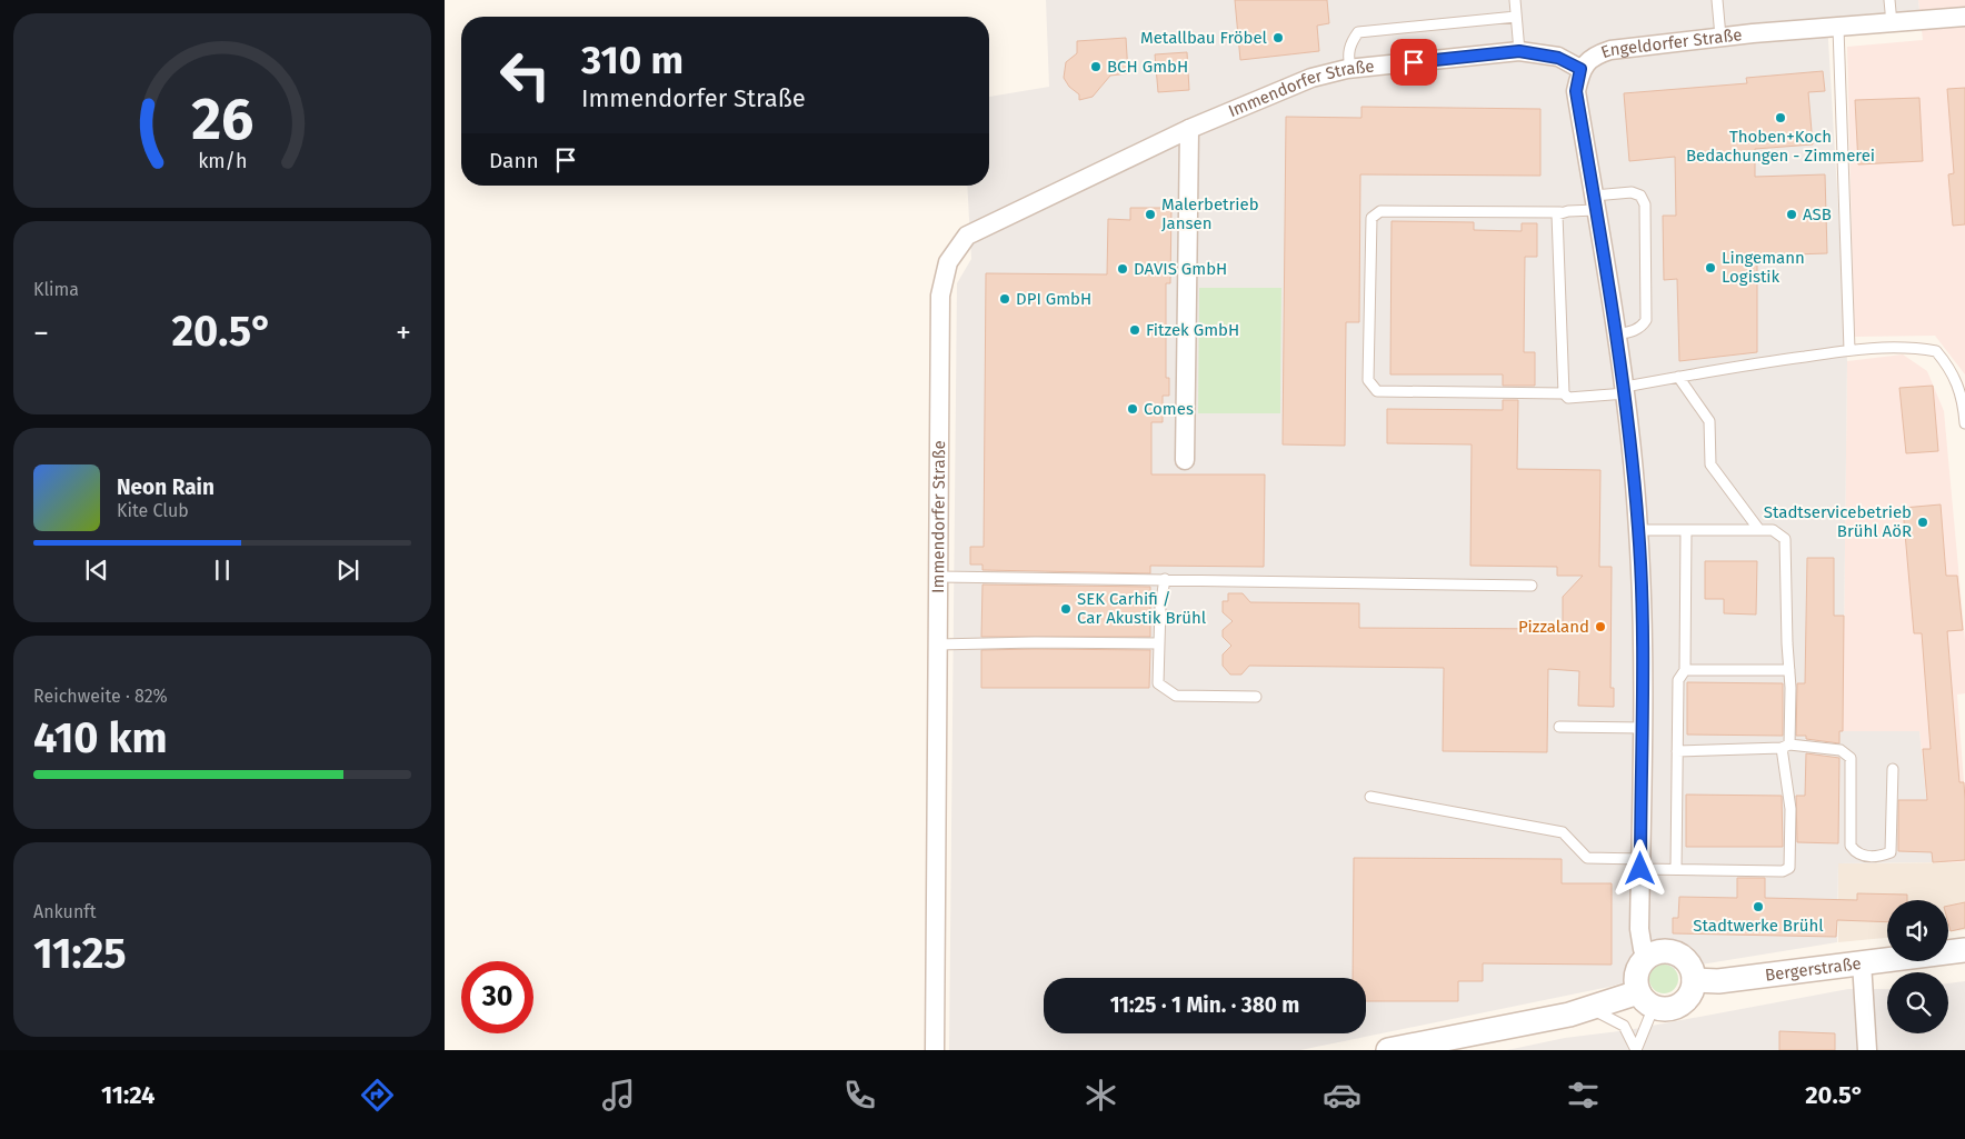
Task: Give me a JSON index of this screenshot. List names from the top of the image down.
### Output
{
  "streets": {
    "street": ["Engeldorfer Straße", "Immendorfer Straße", "Bergerstraße"]
  },
  "crossings": [
    ["Engeldorfer Straße", "Immendorfer Straße"],
    ["Engeldorfer Straße", "Bergerstraße"]
  ],
  "places": [
    "Metallbau Fröbel",
    "BCH GmbH",
    "Thoben+Koch Bedachungen - Zimmerei",
    "Malerbetrieb Jansen",
    "ASB",
    "Lingemann Logistik",
    "DAVIS GmbH",
    "DPI GmbH",
    "Fitzek GmbH",
    "Comes",
    "Stadtservicebetrieb Brühl AöR",
    "SEK Carhifi / Car Akustik Brühl",
    "Pizzaland",
    "Stadtwerke Brühl"
  ],
  "page": {
    "turn": ["310 m", "Immendorfer Straße"],
    "then": "Dann",
    "tile": [
      "Klima",
      ["Reichweite · 82%", "410 km"],
      ["Ankunft", "11:25"]
    ],
    "heat": ["−", "20.5°", "+"],
    "song": ["Neon Rain", "Kite Club"],
    "limit": "30",
    "trip": "11:25 · 1 Min. · 380 m",
    "tabs": ["11:24", "20.5°"],
    "gauge": ["26", "km/h"]
  }
}
